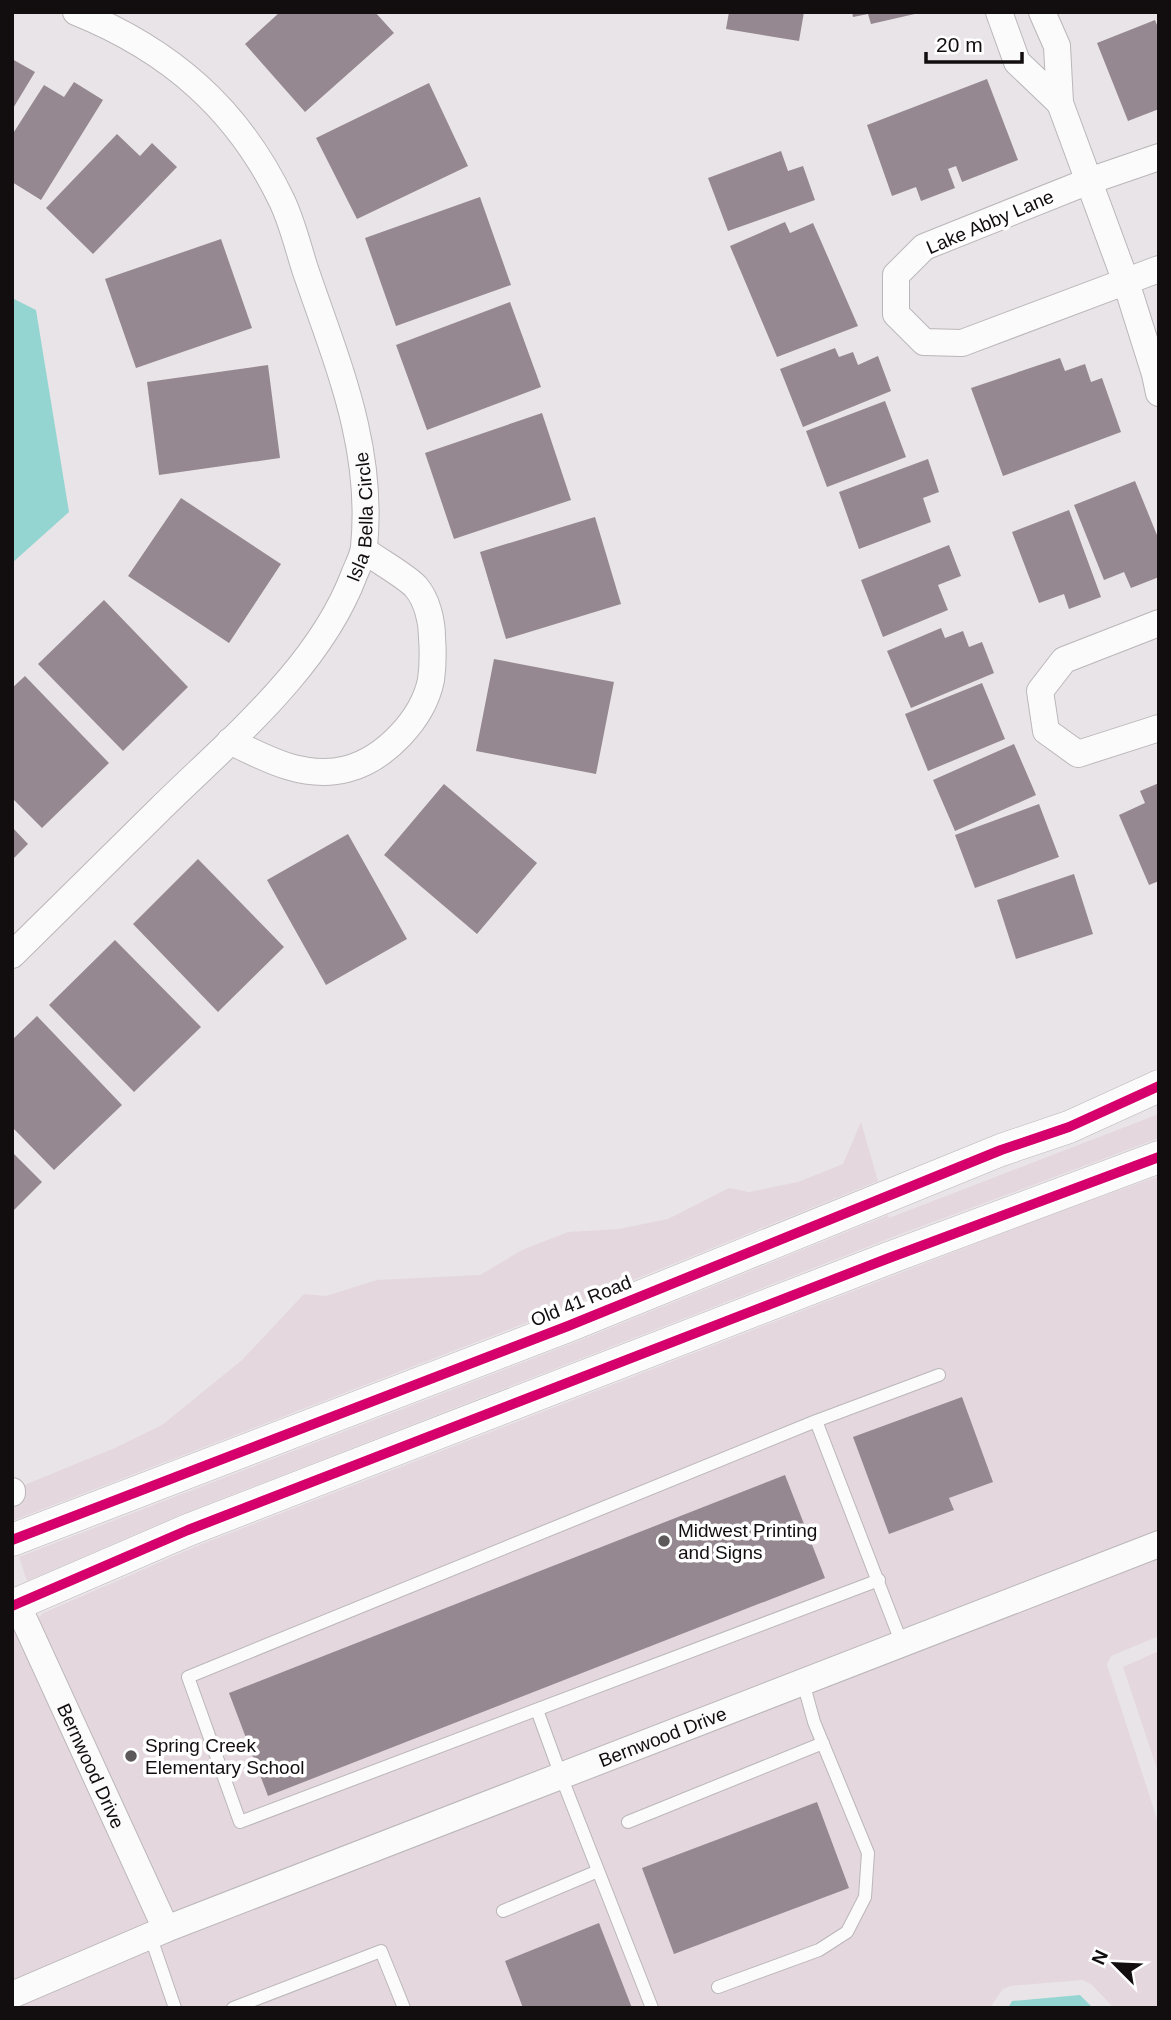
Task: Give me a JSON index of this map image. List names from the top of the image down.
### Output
{
  "streets": {
    "street": [
      "Lake Abby Lane",
      "Isla Bella Circle",
      "Old 41 Road",
      "Bernwood Drive"
    ]
  },
  "places": ["Midwest Printing and Signs", "Spring Creek Elementary School"],
  "scale_bar": "20 m",
  "north": "top left"
}
